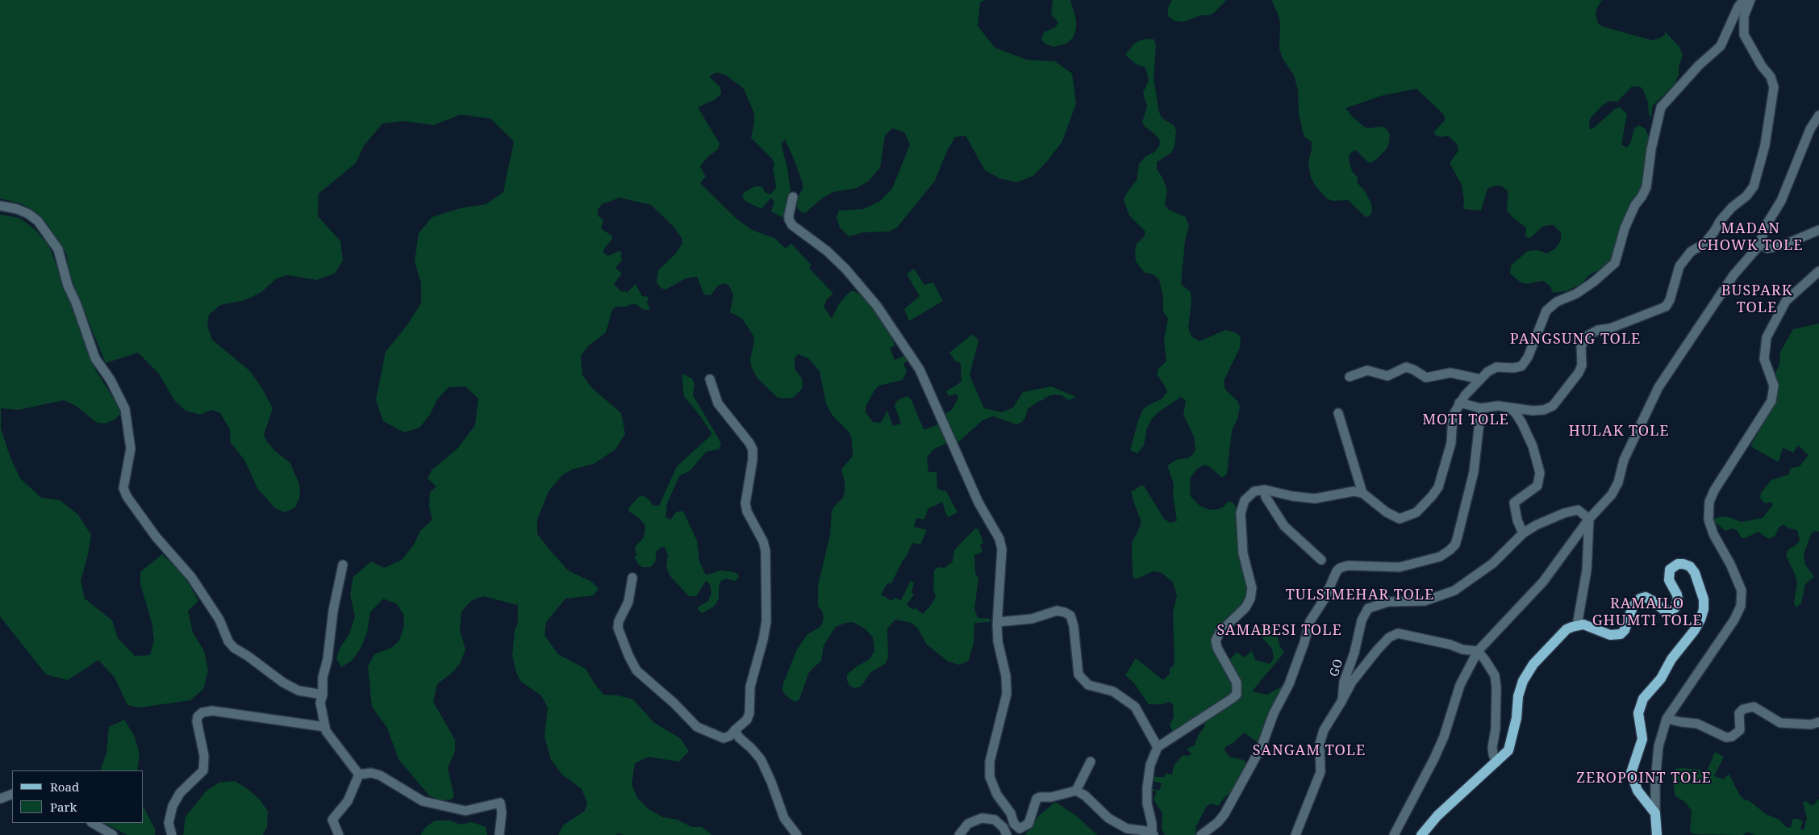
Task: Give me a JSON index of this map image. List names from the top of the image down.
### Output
{
  "streets": {
    "street": ["GO"]
  },
  "districts": [
    "MADAN CHOWK TOLE",
    "BUSPARK TOLE",
    "PANGSUNG TOLE",
    "MOTI TOLE",
    "HULAK TOLE",
    "TULSIMEHAR TOLE",
    "RAMAILO GHUMTI TOLE",
    "SAMABESI TOLE",
    "SANGAM TOLE",
    "ZEROPOINT TOLE"
  ],
  "legend": ["Road", "Park"]
}
